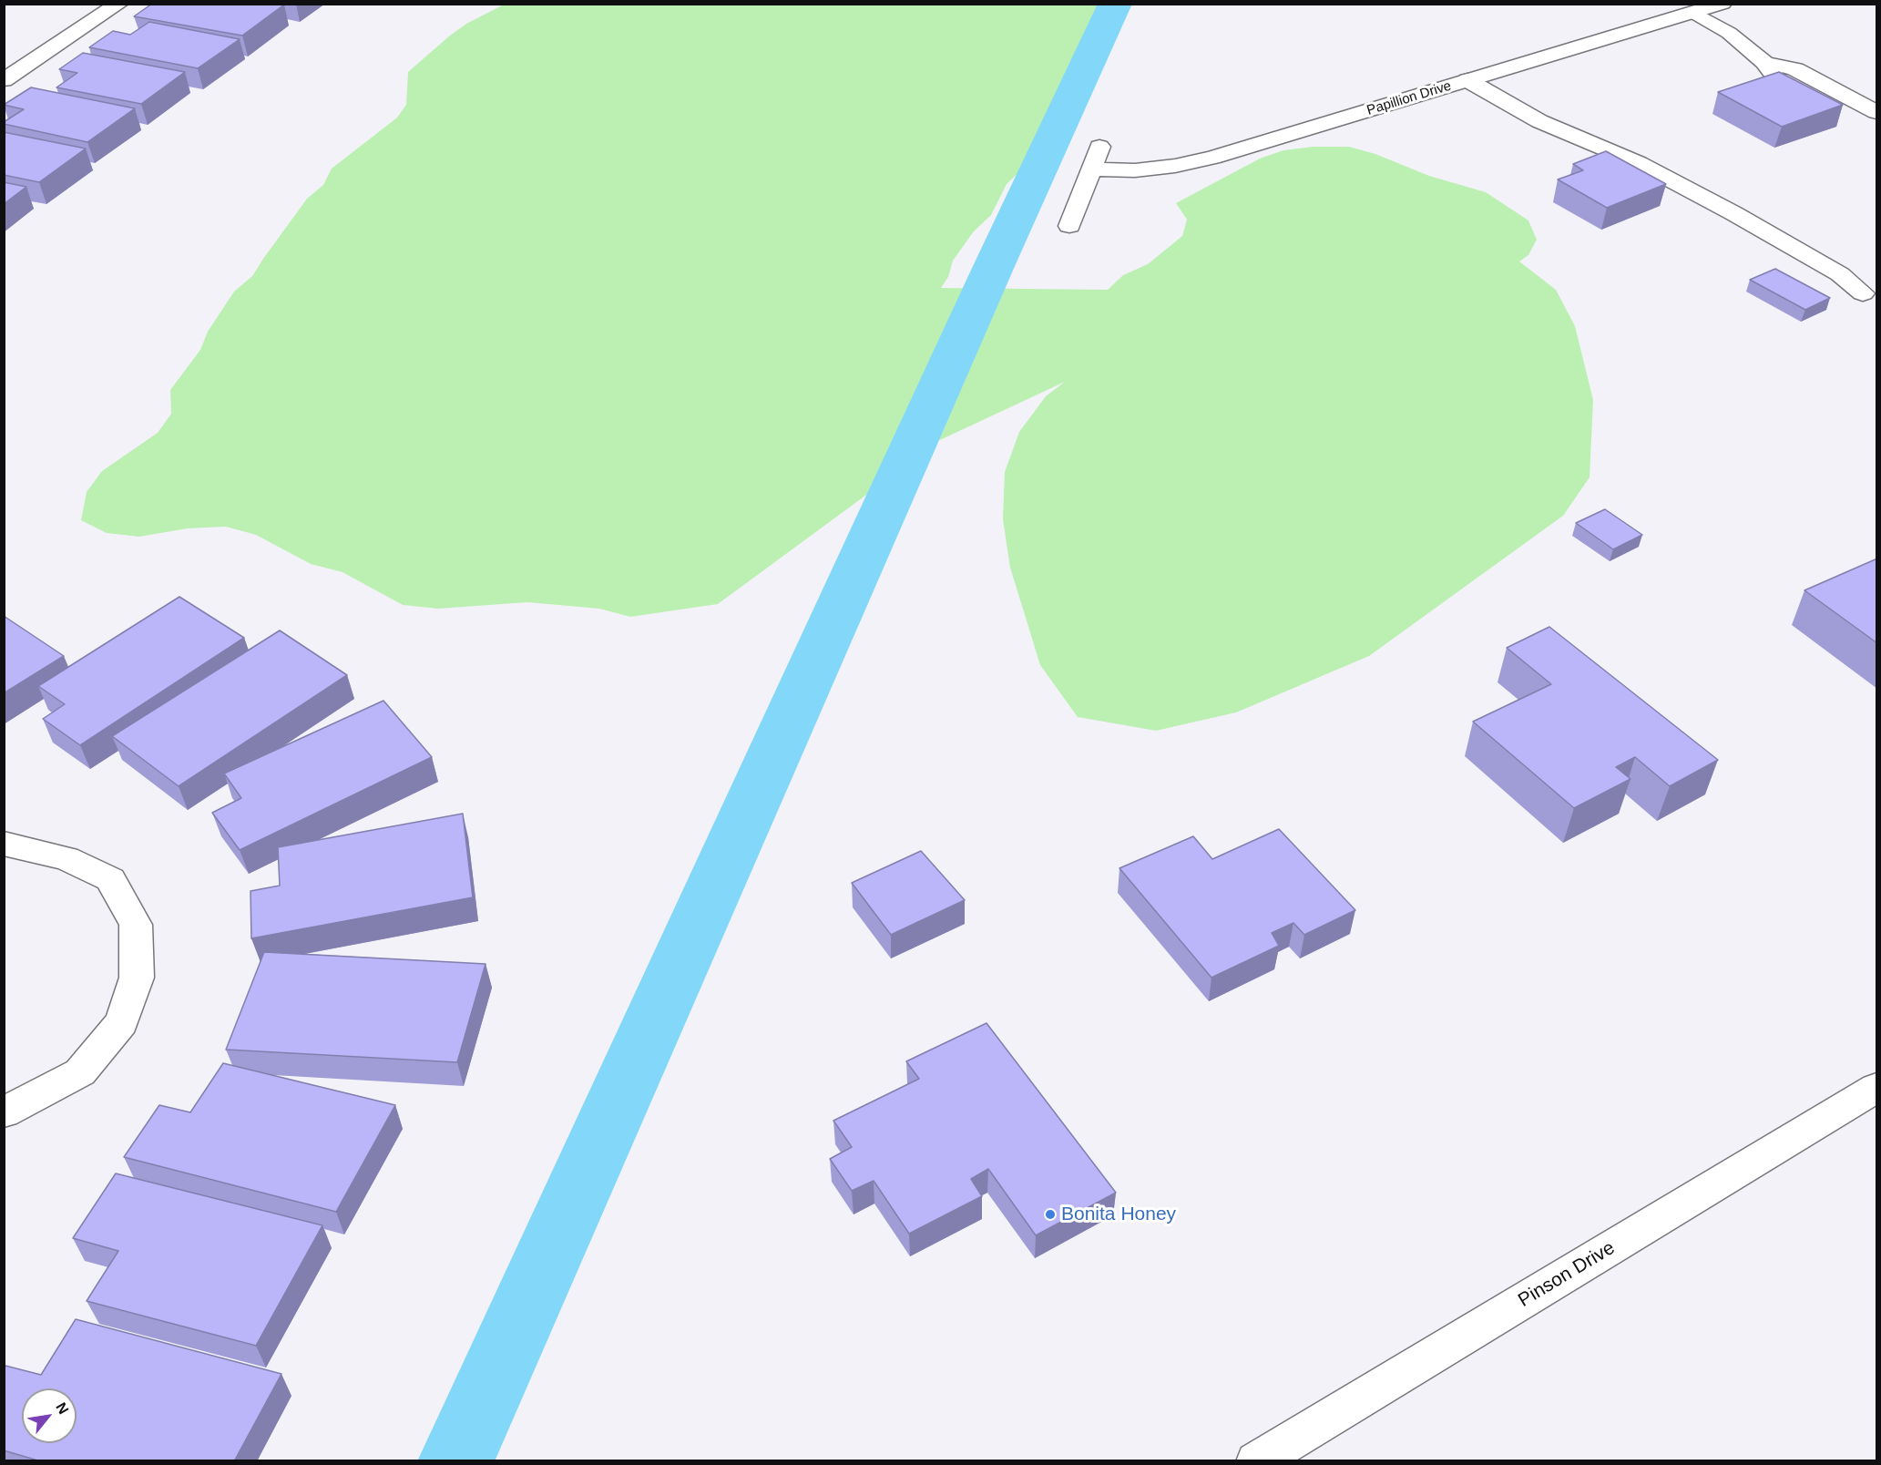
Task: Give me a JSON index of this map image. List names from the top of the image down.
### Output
{
  "streets": {
    "street": ["Papillion Drive", "Pinson Drive"]
  },
  "places": ["Bonita Honey"],
  "north": "top right"
}
